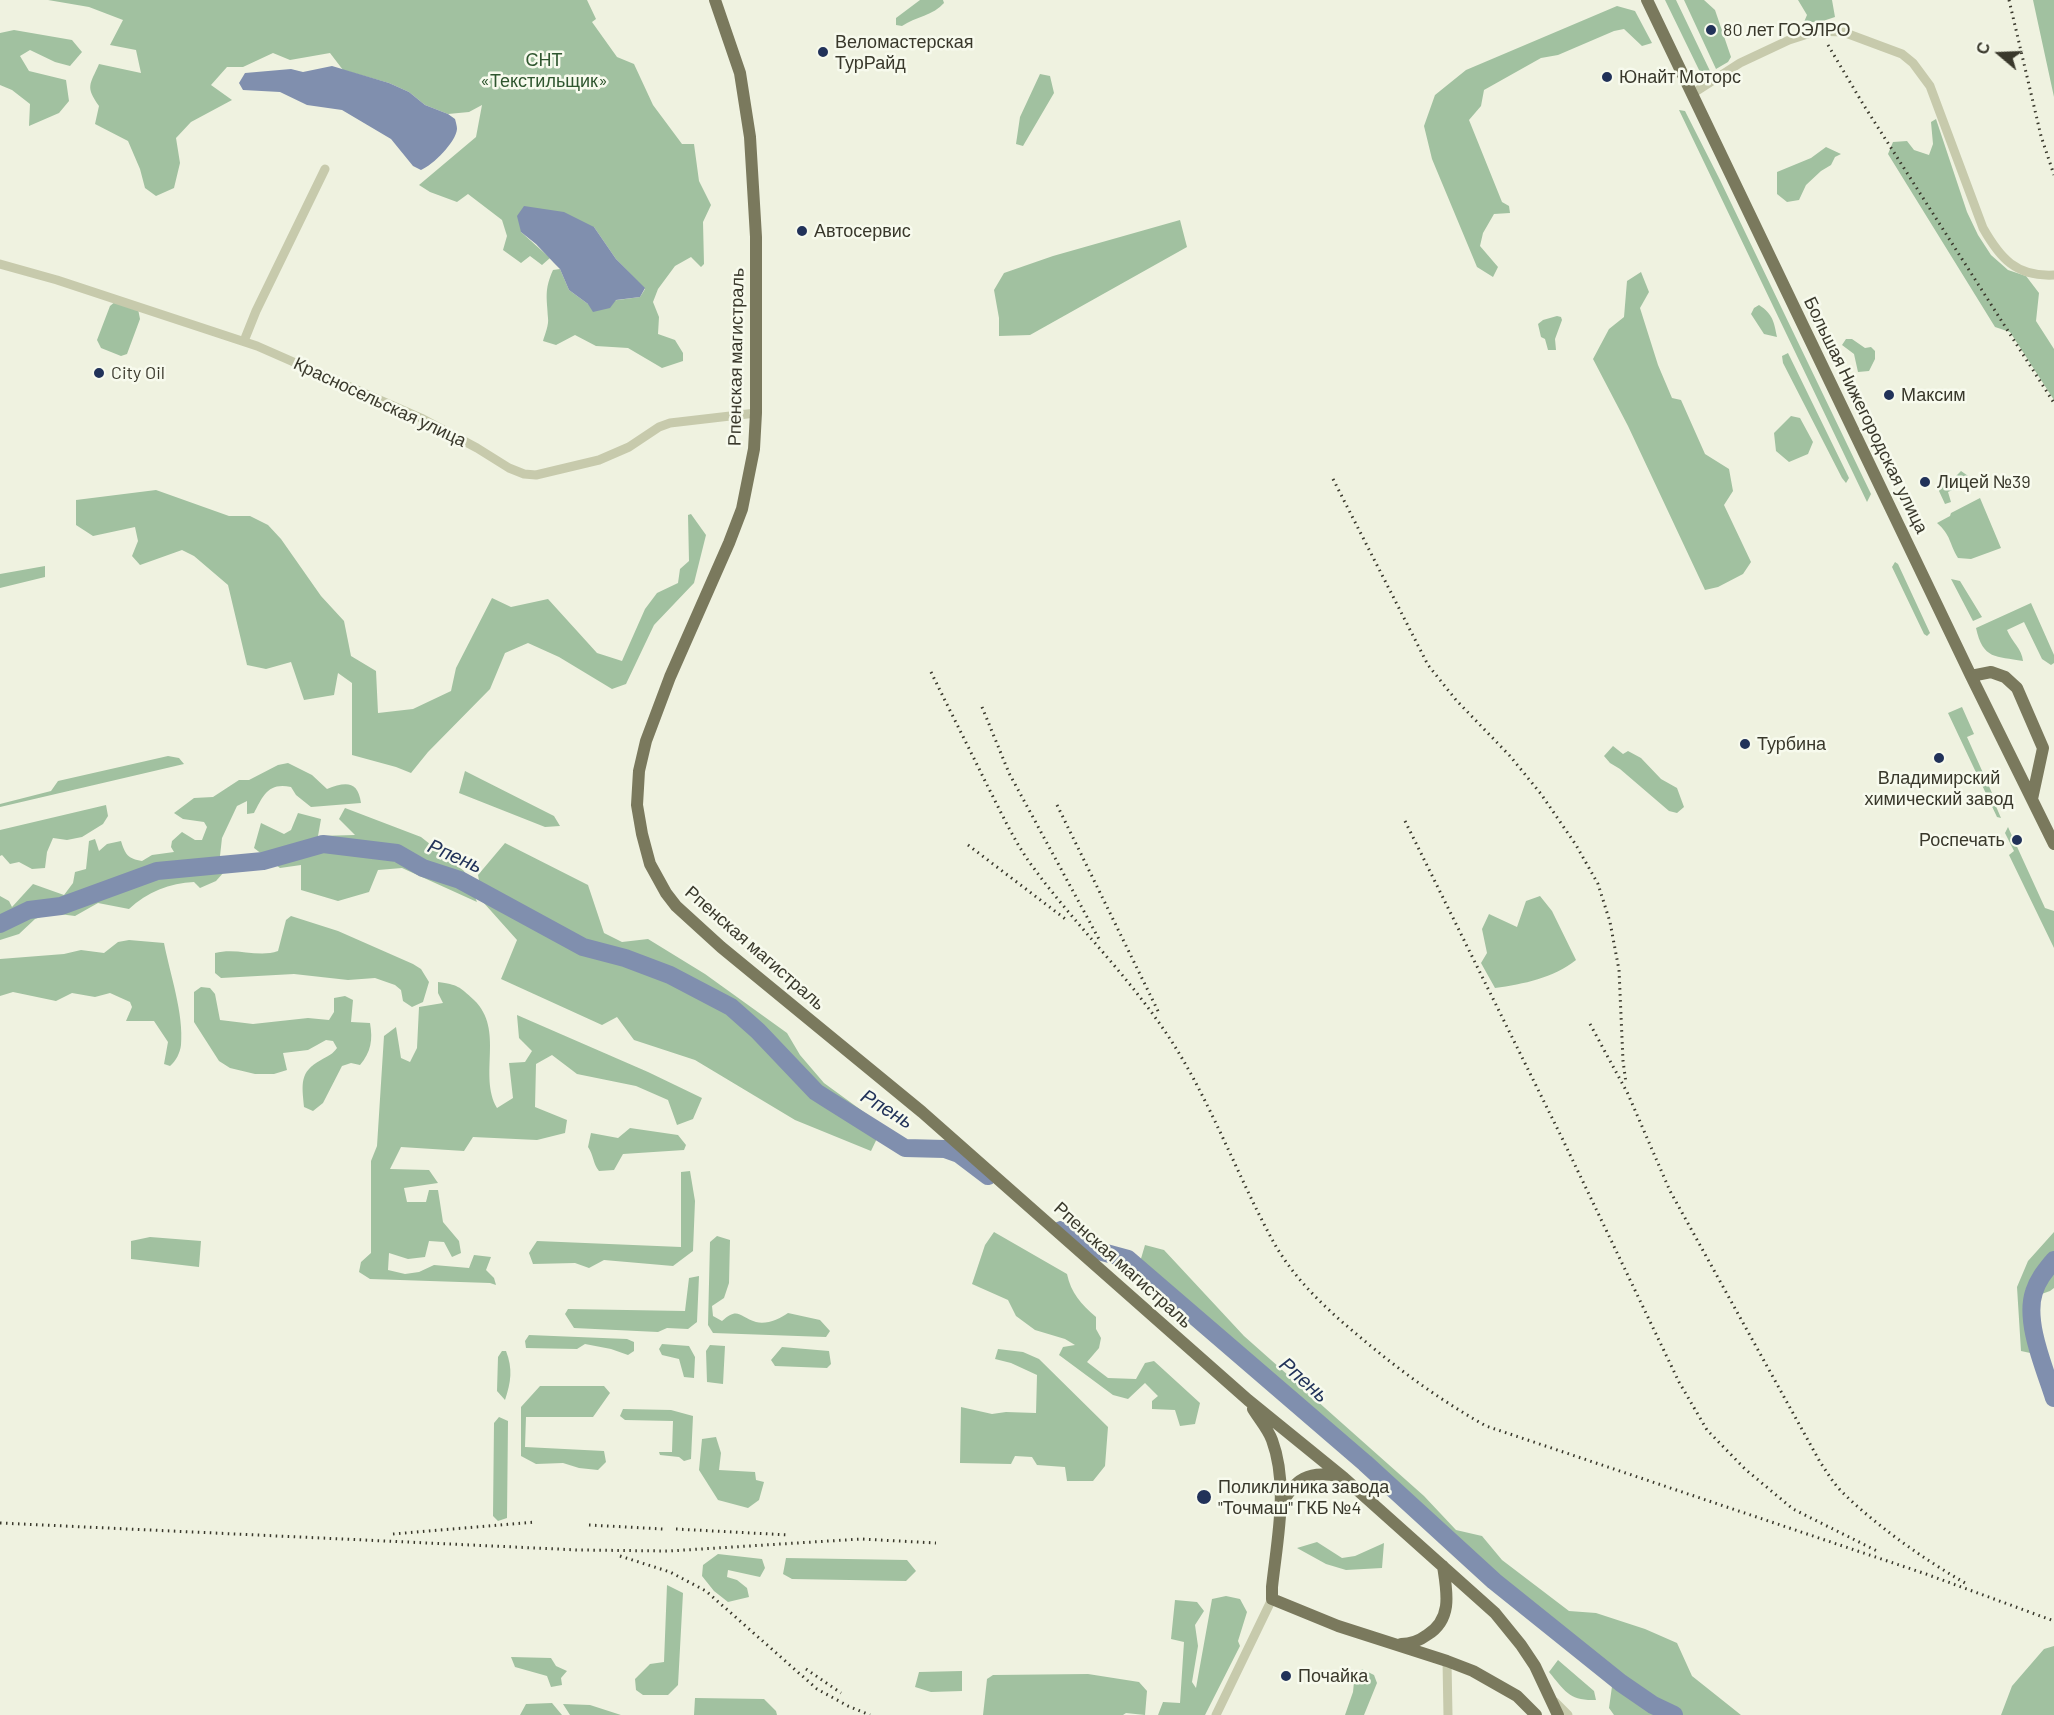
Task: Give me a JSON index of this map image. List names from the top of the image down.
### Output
{
  "streets": {
    "main road": ["Рпенская магистраль", "Большая Нижегородская улица"],
    "street": ["Красносельская улица"]
  },
  "crossings": [
    ["Рпенская магистраль", "Красносельская улица"]
  ],
  "water": ["Рпень"],
  "parks": ["СНТ «Текстильщик»"],
  "places": [
    "80 лет ГОЭЛРО",
    "Веломастерская ТурРайд",
    "Юнайт Моторс",
    "Автосервис",
    "City Oil",
    "Максим",
    "Лицей №39",
    "Турбина",
    "Владимирский химический завод",
    "Роспечать",
    "Поликлиника завода \"Точмаш\" ГКБ №4",
    "Почайка"
  ],
  "north": "left"
}
